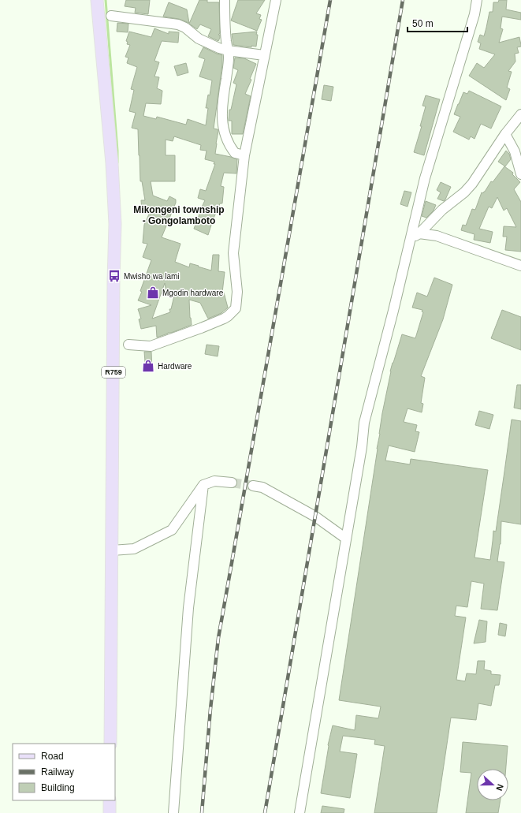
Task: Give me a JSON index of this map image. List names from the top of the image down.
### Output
{
  "streets": {
    "main road": ["R759"]
  },
  "districts": ["Mikongeni township - Gongolamboto"],
  "places": {
    "bus stop": ["Mwisho wa lami"],
    "shop": ["Mgodin hardware", "Hardware"]
  },
  "legend": ["Road", "Railway", "Building"],
  "scale_bar": "50 m",
  "north": "right"
}
